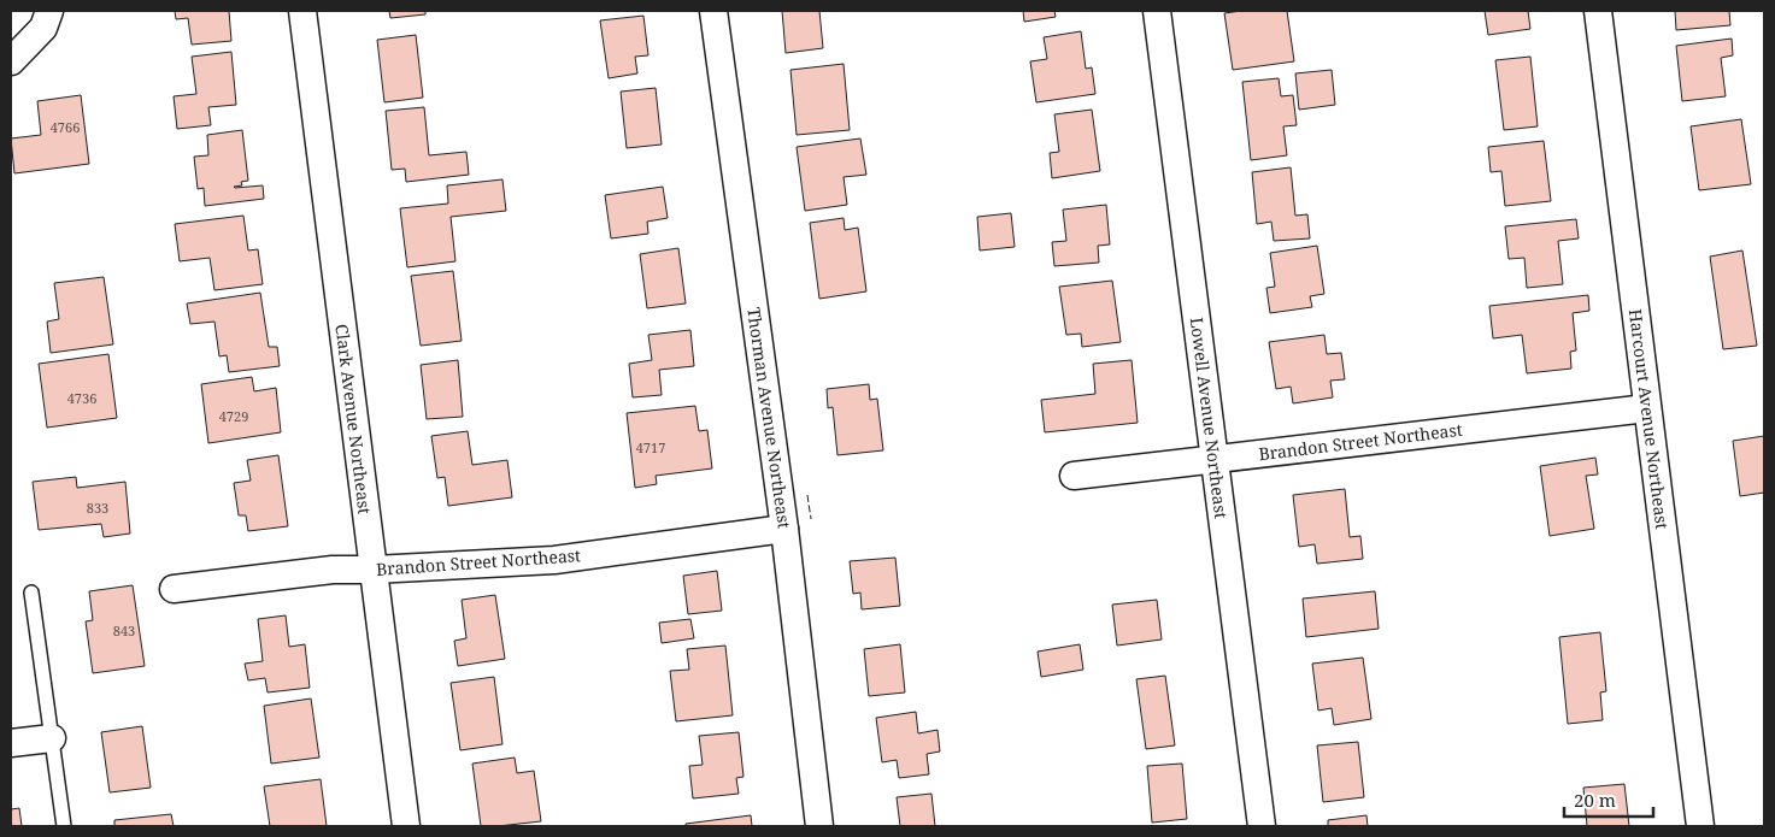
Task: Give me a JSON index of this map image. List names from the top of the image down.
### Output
{
  "streets": {
    "street": [
      "Thorman Avenue Northeast",
      "Lowell Avenue Northeast",
      "Clark Avenue Northeast",
      "Harcourt Avenue Northeast",
      "Brandon Street Northeast"
    ]
  },
  "crossings": [
    ["Thorman Avenue Northeast", "Brandon Street Northeast"],
    ["Lowell Avenue Northeast", "Brandon Street Northeast"],
    ["Clark Avenue Northeast", "Brandon Street Northeast"],
    ["Harcourt Avenue Northeast", "Brandon Street Northeast"]
  ],
  "house_numbers": [
    "4766",
    "4736",
    "4729",
    "4717",
    "833",
    "843"
  ],
  "scale_bar": "20 m"
}
